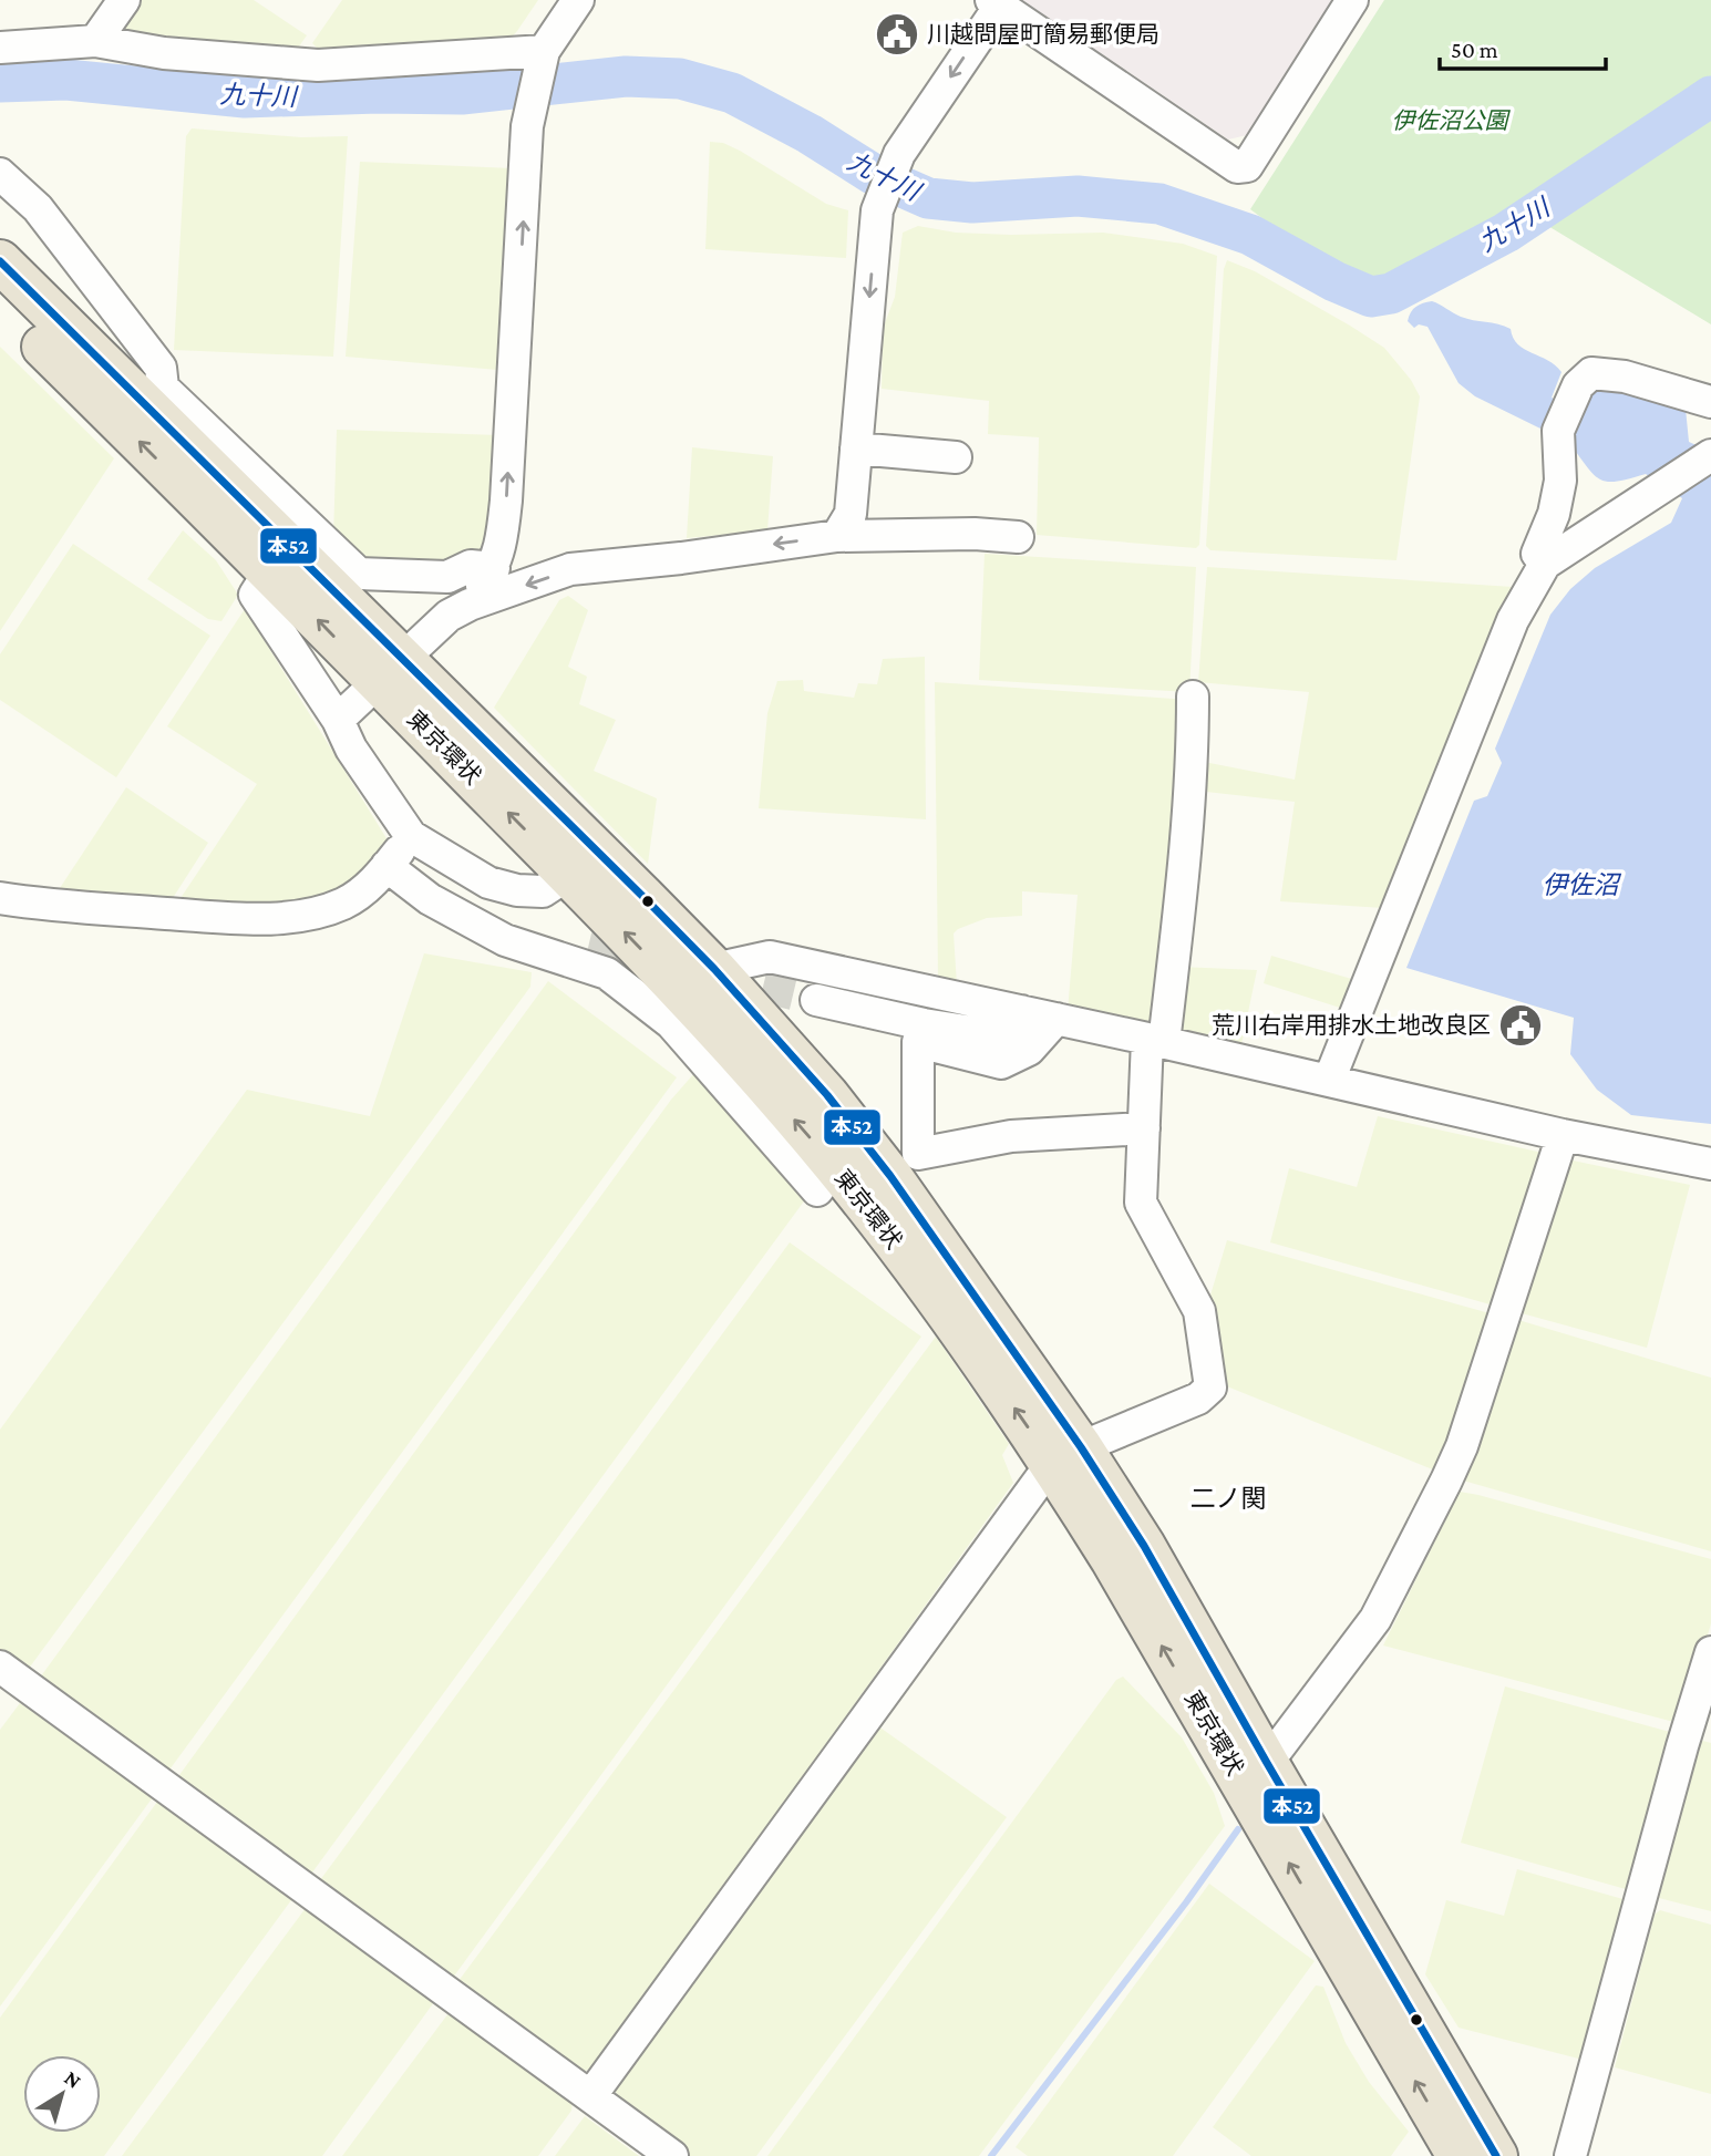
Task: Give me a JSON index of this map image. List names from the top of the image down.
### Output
{
  "streets": {
    "highway": ["東京環状"]
  },
  "districts": ["二ノ関"],
  "water": ["九十川", "伊佐沼"],
  "parks": ["伊佐沼公園"],
  "places": {
    "public building": ["川越問屋町簡易郵便局", "荒川右岸用排水土地改良区"]
  },
  "lines": ["transit line 本52"],
  "scale_bar": "50 m",
  "north": "top right"
}
